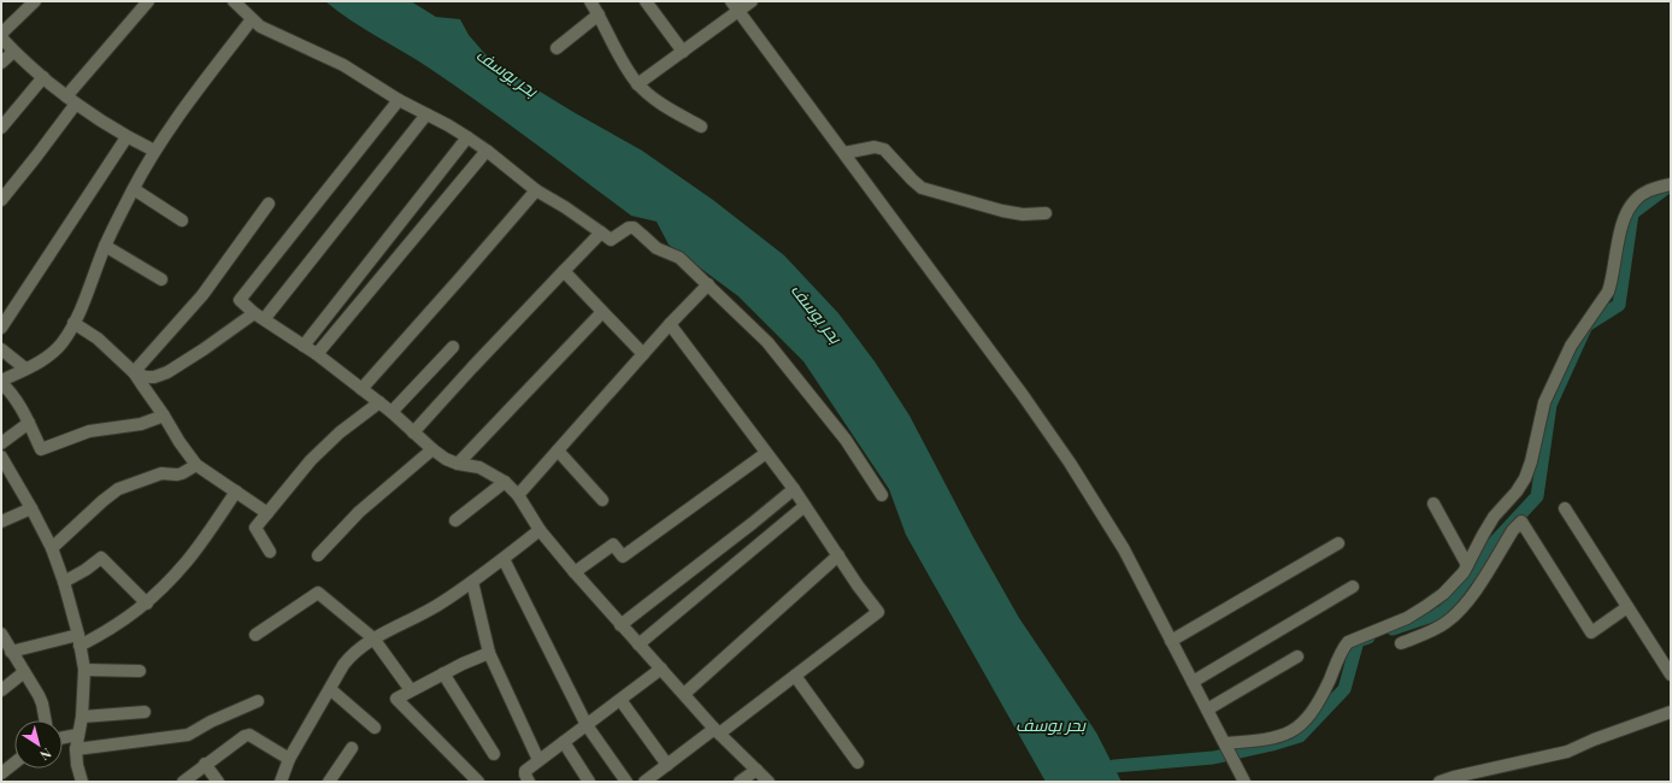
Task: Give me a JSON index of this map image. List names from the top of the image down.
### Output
{
  "water": ["بحر يوسف"],
  "north": "bottom right"
}
